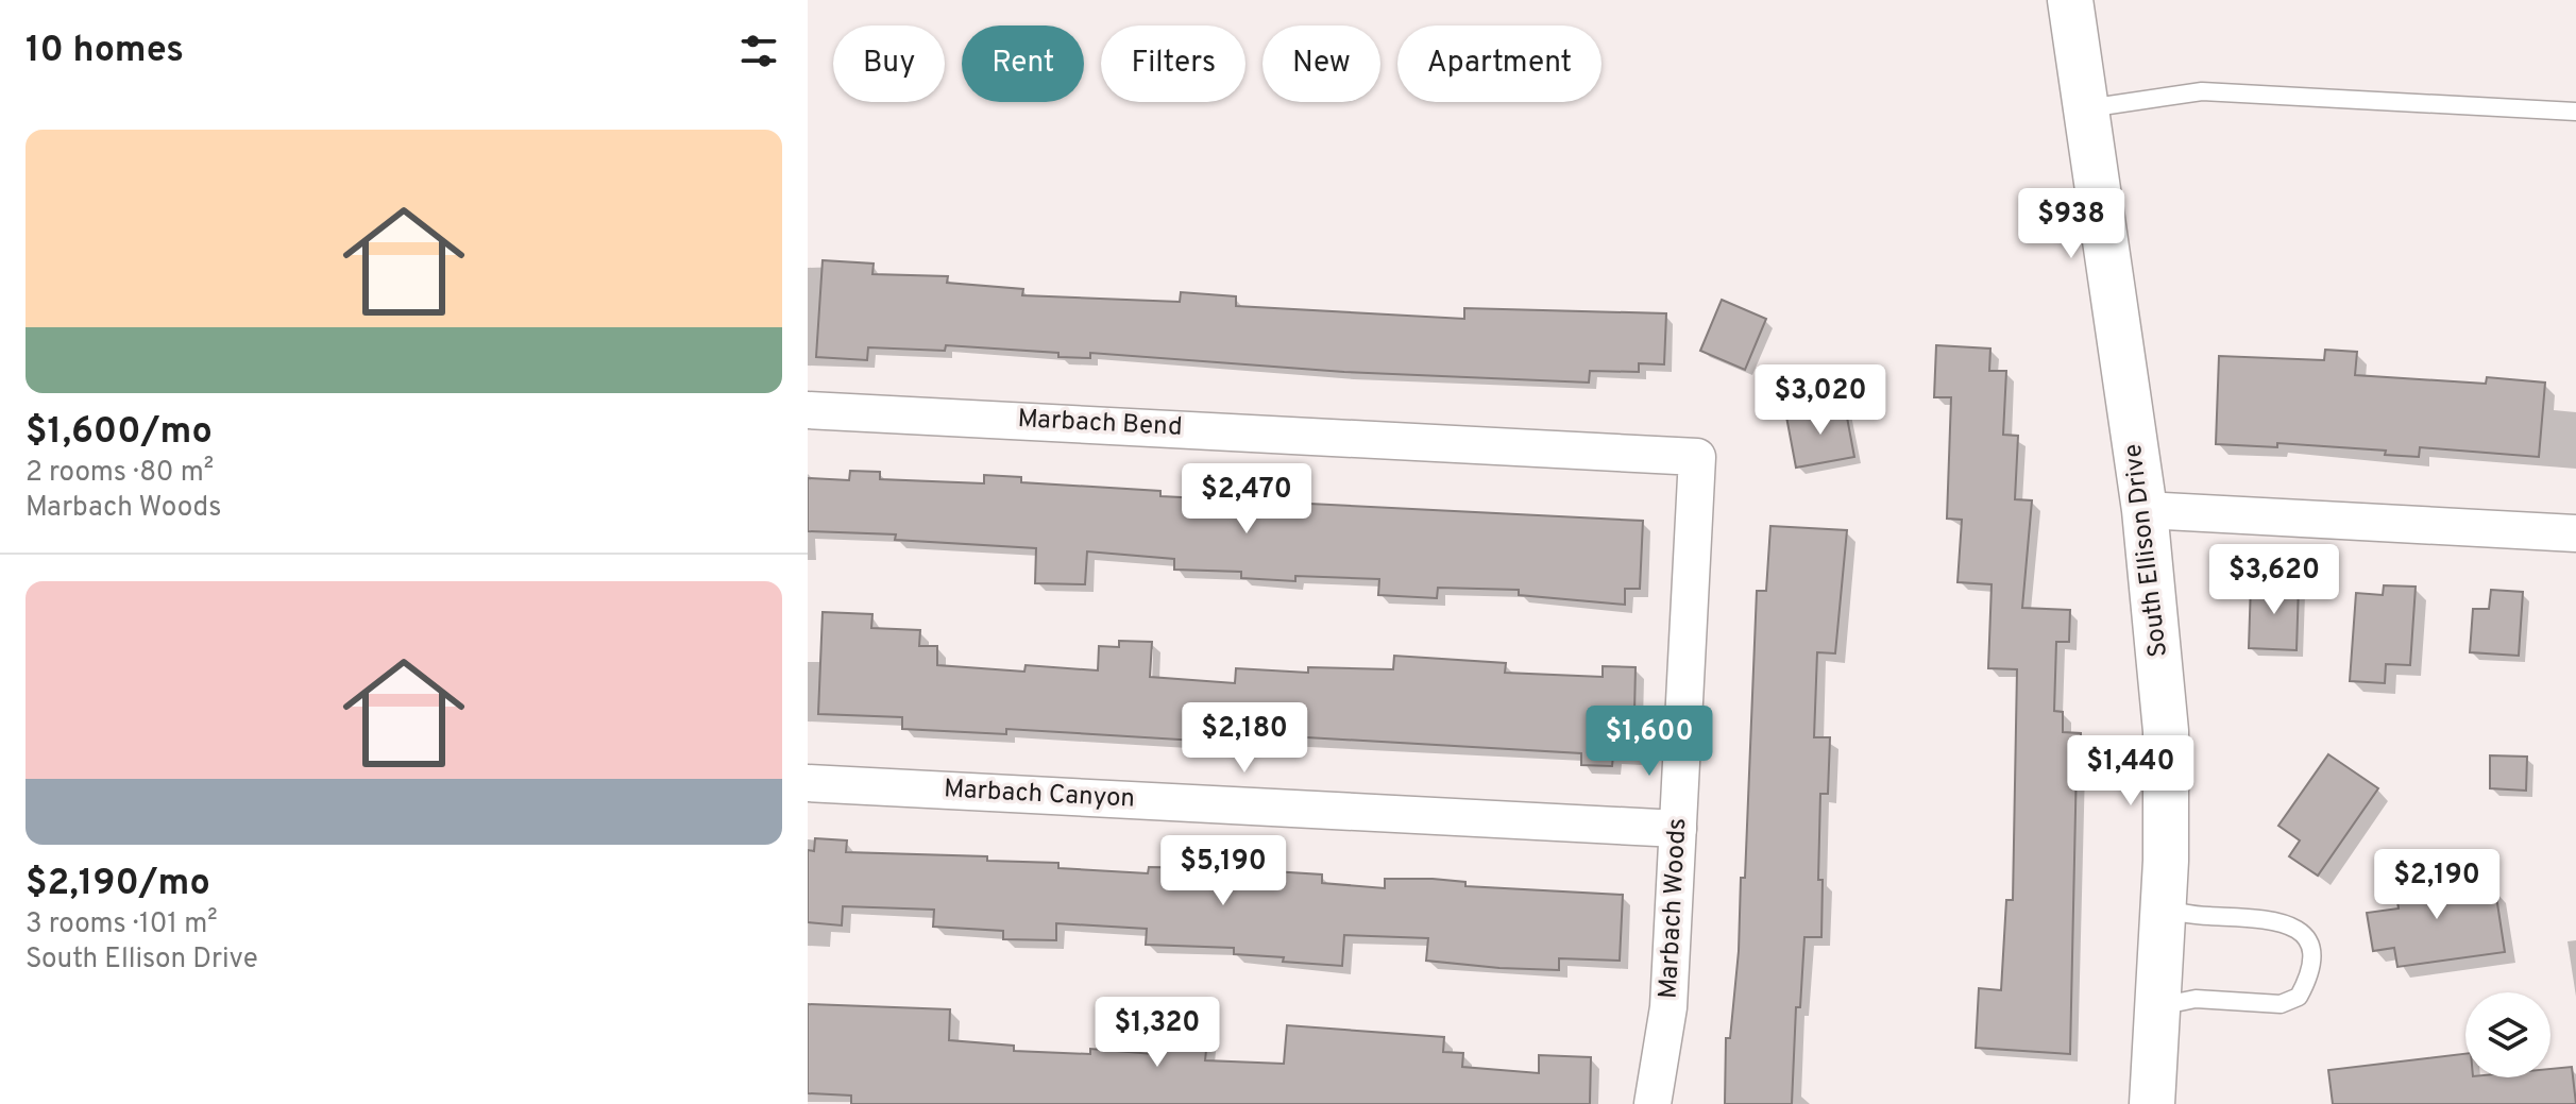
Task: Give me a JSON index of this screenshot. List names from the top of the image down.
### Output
{
  "streets": {
    "street": [
      "Marbach Bend",
      "South Ellison Drive",
      "Marbach Canyon",
      "Marbach Woods"
    ]
  },
  "crossings": [
    ["Marbach Bend", "Marbach Woods"],
    ["Marbach Canyon", "Marbach Woods"]
  ],
  "page": {
    "heading": "10 homes",
    "chip": [
      "Buy",
      "Rent",
      "Filters",
      "New",
      "Apartment"
    ],
    "list": [
      {
        "name": "$1,600/mo",
        "note": "2 rooms · 80 m² · Marbach Woods"
      },
      {
        "name": "$2,190/mo",
        "note": "3 rooms · 101 m² · South Ellison Drive"
      }
    ],
    "price": [
      "$938",
      "$3,020",
      "$2,470",
      "$3,620",
      "$2,180",
      "$1,600",
      "$1,440",
      "$5,190",
      "$2,190",
      "$1,320"
    ]
  }
}
